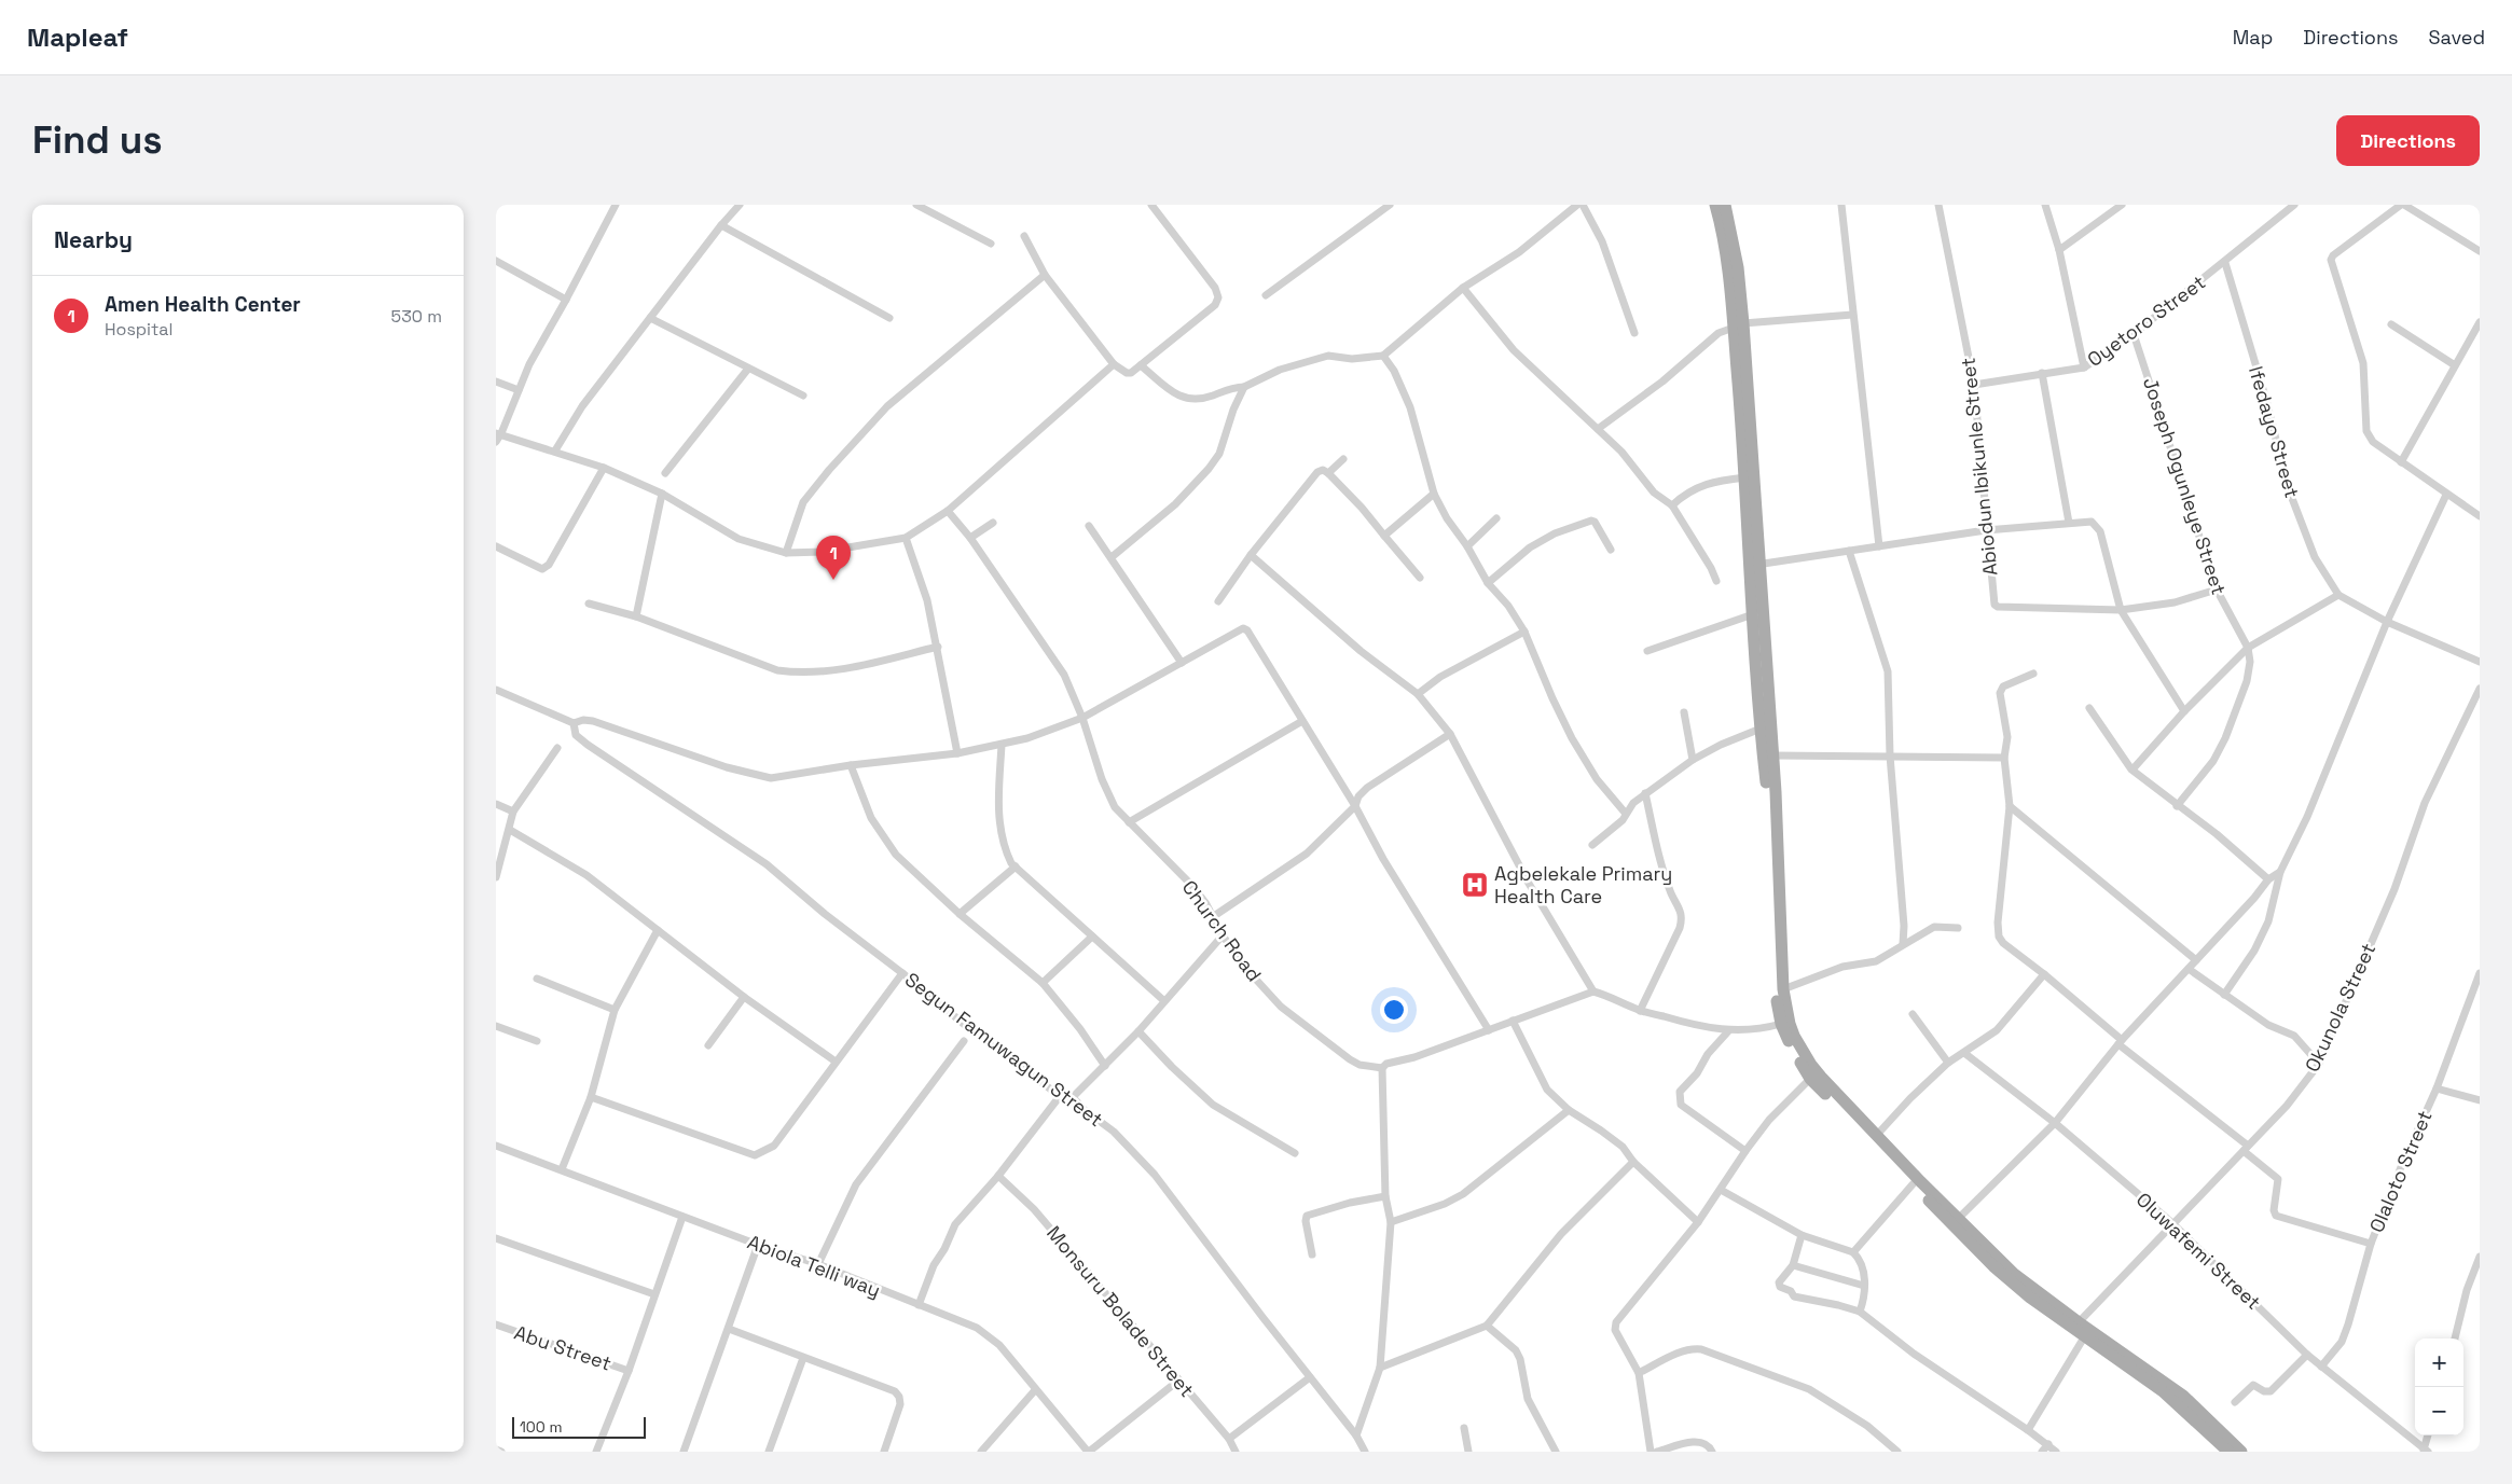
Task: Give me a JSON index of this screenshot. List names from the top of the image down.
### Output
{
  "streets": {
    "street": [
      "Oyetoro Street",
      "Ifedayo Street",
      "Abiodun Ibikunle Street",
      "Joseph Ogunleye Street",
      "Church Road",
      "Okunola Street",
      "Segun Famuwagun Street",
      "Olaloto Street",
      "Oluwafemi Street",
      "Abiola Telli way",
      "Monsuru Bolade Street",
      "Abu Street"
    ]
  },
  "crossings": [
    ["Oyetoro Street", "Ifedayo Street"],
    ["Oyetoro Street", "Abiodun Ibikunle Street"],
    ["Oyetoro Street", "Joseph Ogunleye Street"],
    ["Okunola Street", "Oluwafemi Street"],
    ["Olaloto Street", "Oluwafemi Street"]
  ],
  "places": {
    "hospital": ["Agbelekale Primary Health Care"]
  },
  "scale_bar": "100 m",
  "page": {
    "header": "Mapleaf",
    "nav": ["Map", "Directions", "Saved"],
    "buttons": "Directions",
    "title": "Find us",
    "heading": "Nearby",
    "list": [
      {
        "mark": "1",
        "name": "Amen Health Center",
        "note": "Hospital",
        "value": "530 m"
      }
    ],
    "pins": "1",
    "map_buttons": ["+", "−"],
    "scale": "100 m"
  }
}
